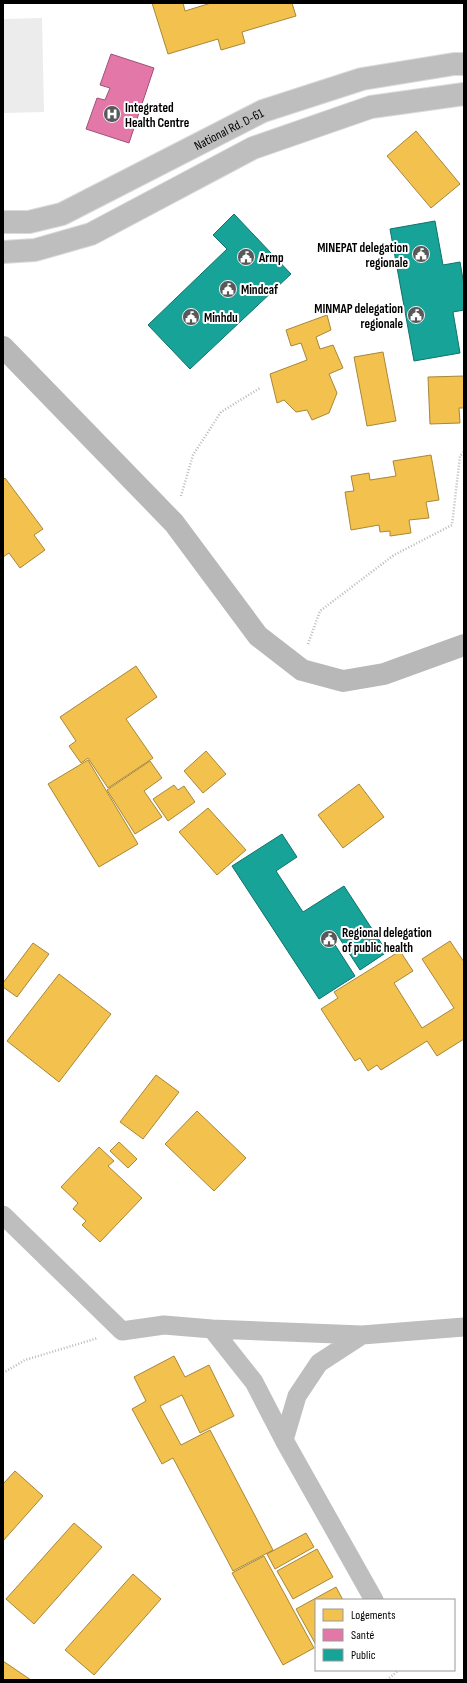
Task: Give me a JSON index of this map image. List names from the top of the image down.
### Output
{
  "streets": {
    "highway": ["National Rd. D-61"]
  },
  "places": {
    "hospital": ["Integrated Health Centre"],
    "public building": [
      "MINEPAT delegation regionale",
      "Armp",
      "Mindcaf",
      "MINMAP delegation regionale",
      "Minhdu",
      "Regional delegation of public health"
    ]
  },
  "legend": ["Logements", "Santé", "Public"]
}
